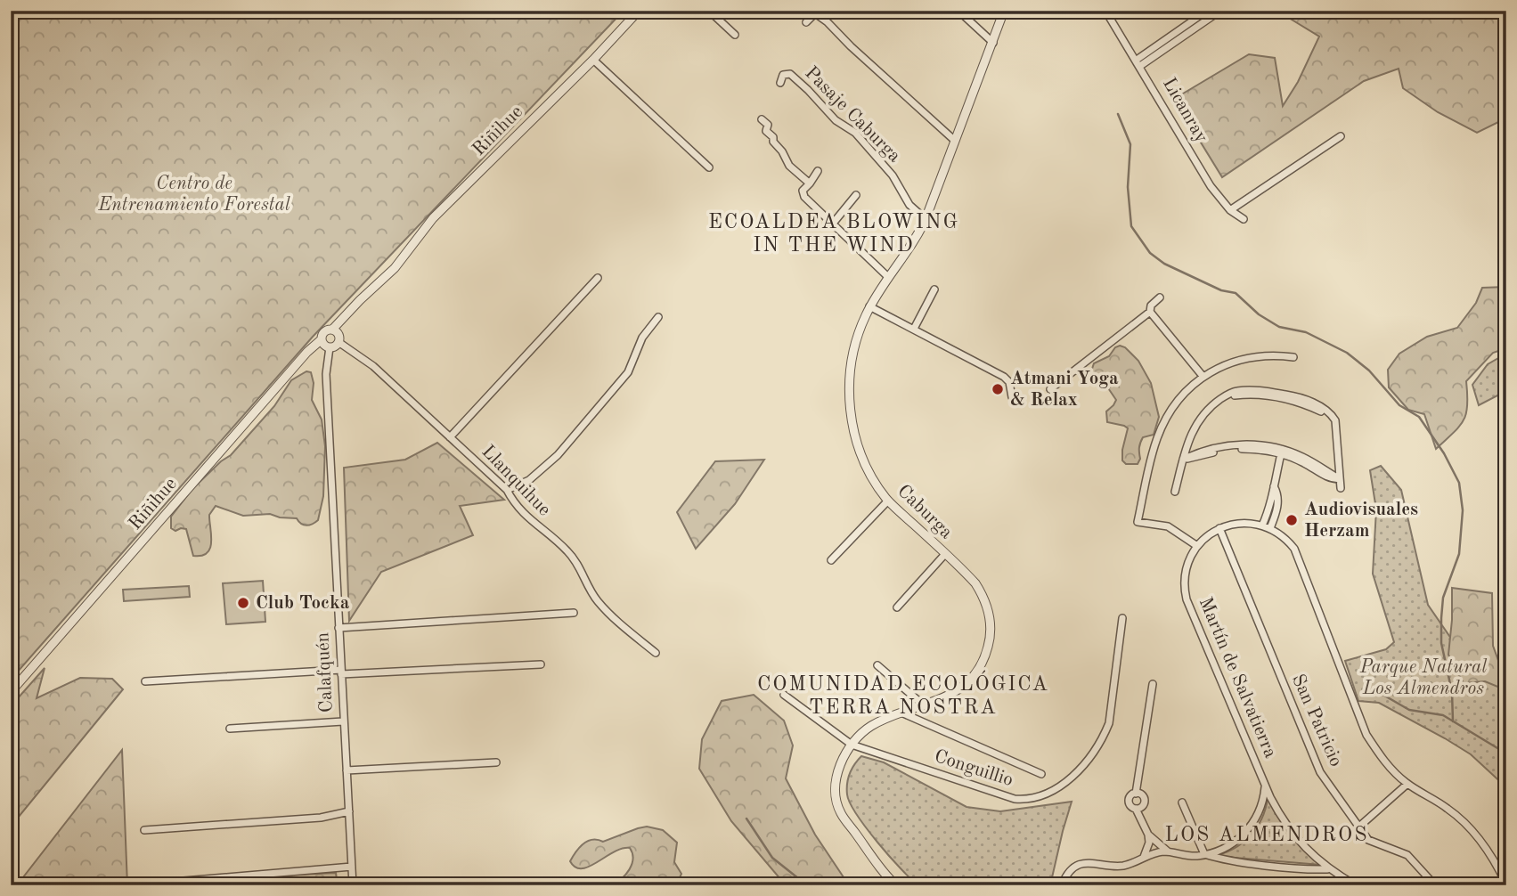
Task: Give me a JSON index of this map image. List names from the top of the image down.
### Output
{
  "streets": {
    "street": [
      "Licanray",
      "Pasaje Caburga",
      "Riñihue",
      "Llanquihue",
      "Caburga",
      "Calafquén",
      "Martín de Salvatierra",
      "San Patricio",
      "Conguillio"
    ]
  },
  "crossings": [
    ["Pasaje Caburga", "Caburga"],
    ["Riñihue", "Llanquihue"],
    ["Riñihue", "Calafquén"],
    ["Llanquihue", "Calafquén"],
    ["Caburga", "Conguillio"],
    ["Martín de Salvatierra", "San Patricio"]
  ],
  "districts": ["ECOALDEA BLOWING IN THE WIND", "COMUNIDAD ECOLÓGICA TERRA NOSTRA", "LOS ALMENDROS"],
  "parks": ["Centro de Entrenamiento Forestal", "Parque Natural Los Almendros"],
  "places": ["Atmani Yoga & Relax", "Audiovisuales Herzam", "Club Tocka"]
}
